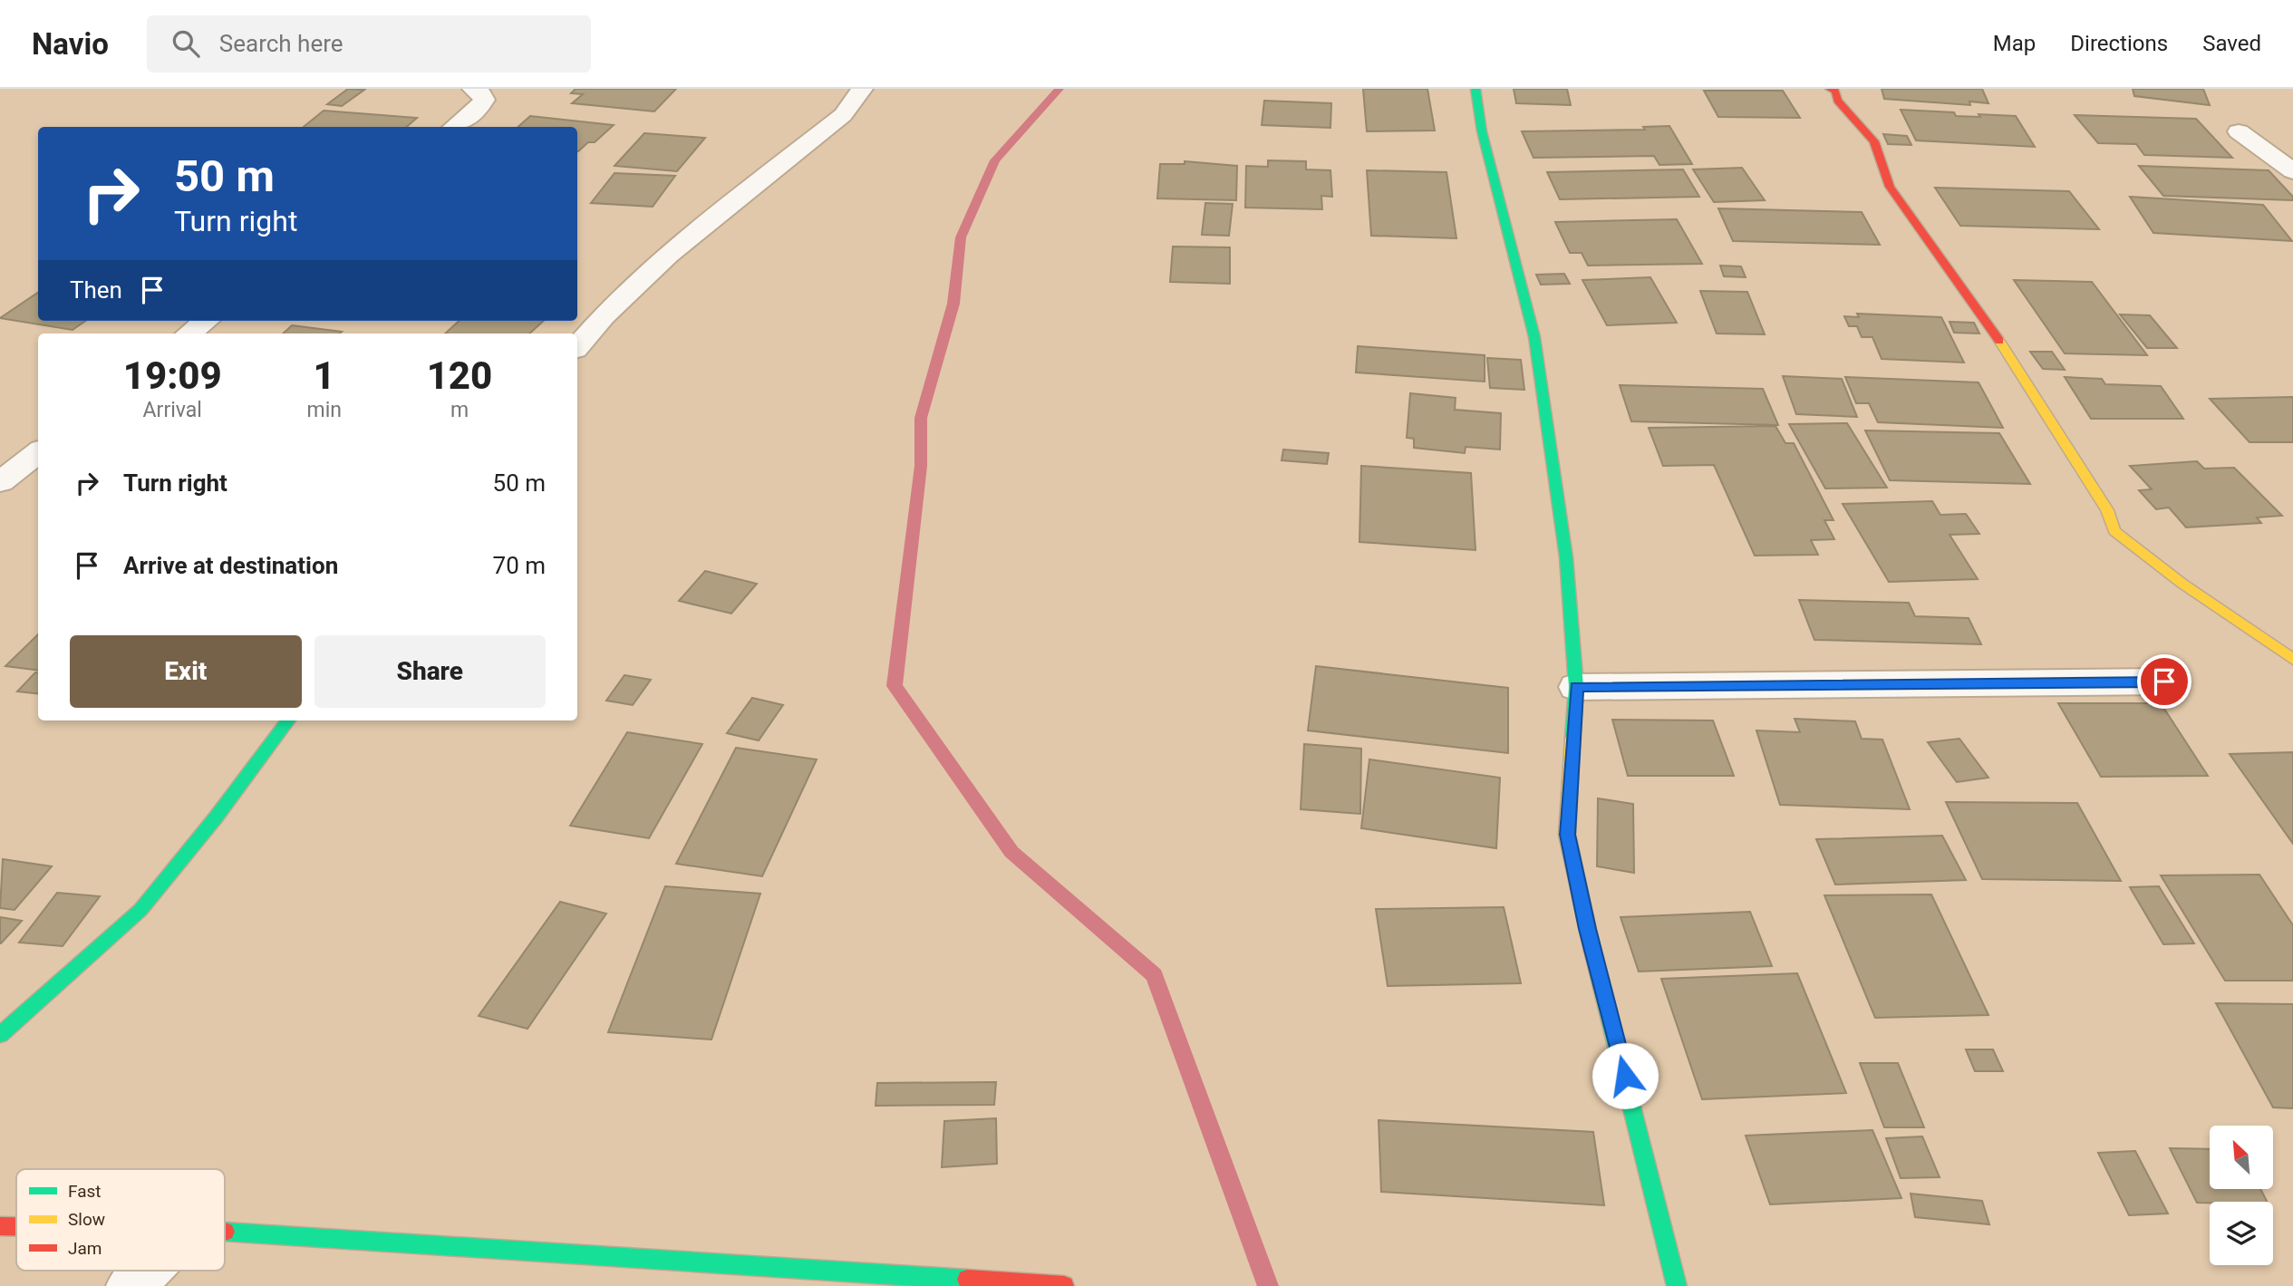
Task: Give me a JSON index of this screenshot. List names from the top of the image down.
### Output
{
  "legend": ["Fast", "Slow", "Jam"],
  "north": "top left",
  "page": {
    "header": "Navio",
    "search": "Search here",
    "nav": ["Map", "Directions", "Saved"],
    "turn": ["50 m", "Turn right"],
    "then": "Then",
    "eta": [
      "19:09",
      "Arrival",
      "1",
      "min",
      "120",
      "m"
    ],
    "list": [
      {
        "name": "Turn right",
        "value": "50 m"
      },
      {
        "name": "Arrive at destination",
        "value": "70 m"
      }
    ],
    "buttons": ["Exit", "Share"]
  }
}
